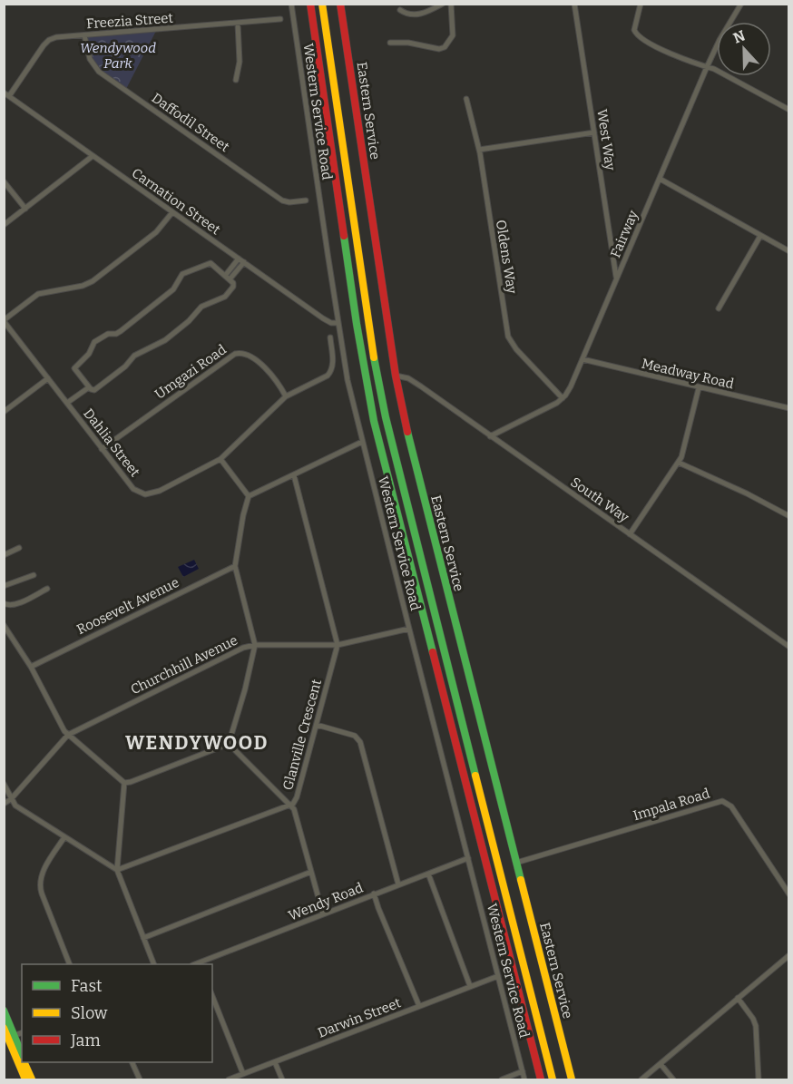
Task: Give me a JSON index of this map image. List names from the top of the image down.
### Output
{
  "streets": {
    "main road": ["Eastern Service"],
    "street": [
      "Freezia Street",
      "Western Service Road",
      "Daffodil Street",
      "West Way",
      "Carnation Street",
      "Fairway",
      "Oldens Way",
      "Umgazi Road",
      "Meadway Road",
      "Dahlia Street",
      "South Way",
      "Roosevelt Avenue",
      "Churchhill Avenue",
      "Glanville Crescent",
      "Impala Road",
      "Wendy Road",
      "Darwin Street"
    ]
  },
  "crossings": [
    ["Freezia Street", "Daffodil Street"],
    ["Freezia Street", "Carnation Street"],
    ["Eastern Service", "South Way"],
    ["Eastern Service", "Impala Road"],
    ["Western Service Road", "Carnation Street"],
    ["Western Service Road", "Churchhill Avenue"],
    ["Western Service Road", "Wendy Road"],
    ["Western Service Road", "Darwin Street"],
    ["West Way", "Fairway"],
    ["Fairway", "Oldens Way"],
    ["Fairway", "Meadway Road"],
    ["Umgazi Road", "Dahlia Street"],
    ["Churchhill Avenue", "Glanville Crescent"]
  ],
  "districts": ["WENDYWOOD"],
  "parks": ["Wendywood Park"],
  "legend": ["Fast", "Slow", "Jam"],
  "north": "top"
}
